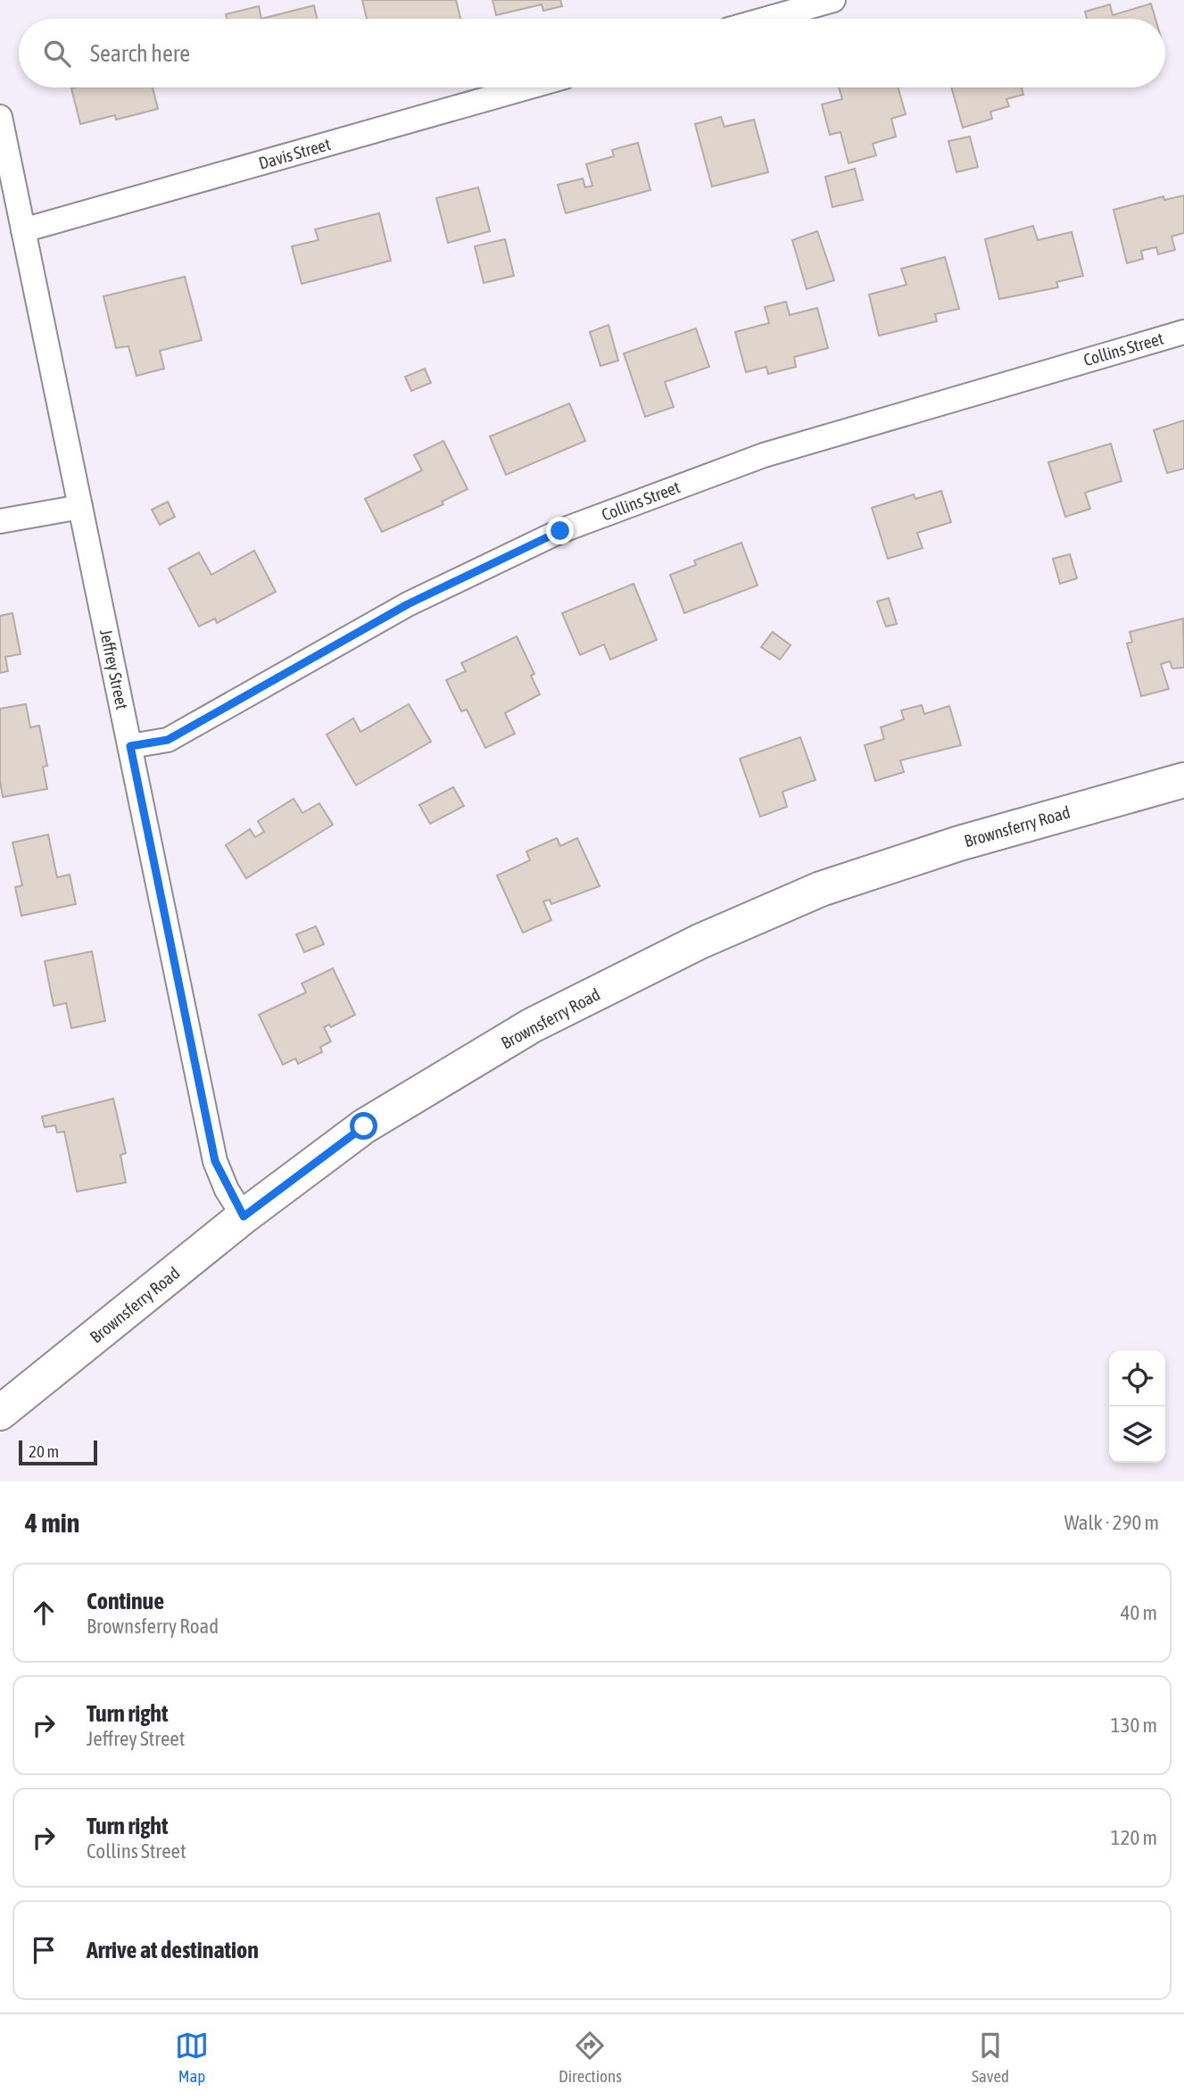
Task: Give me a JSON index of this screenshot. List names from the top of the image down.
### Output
{
  "streets": {
    "street": [
      "Davis Street",
      "Collins Street",
      "Jeffrey Street",
      "Brownsferry Road"
    ]
  },
  "crossings": [
    ["Davis Street", "Jeffrey Street"],
    ["Collins Street", "Jeffrey Street"],
    ["Jeffrey Street", "Brownsferry Road"]
  ],
  "scale_bar": "20 m",
  "page": {
    "search": "Search here",
    "scale": "20 m",
    "heading": ["4 min", "Walk · 290 m"],
    "list": [
      ["Continue", "Brownsferry Road", "40 m"],
      ["Turn right", "Jeffrey Street", "130 m"],
      ["Turn right", "Collins Street", "120 m"],
      "Arrive at destination"
    ],
    "nav": ["Map", "Directions", "Saved"]
  }
}
